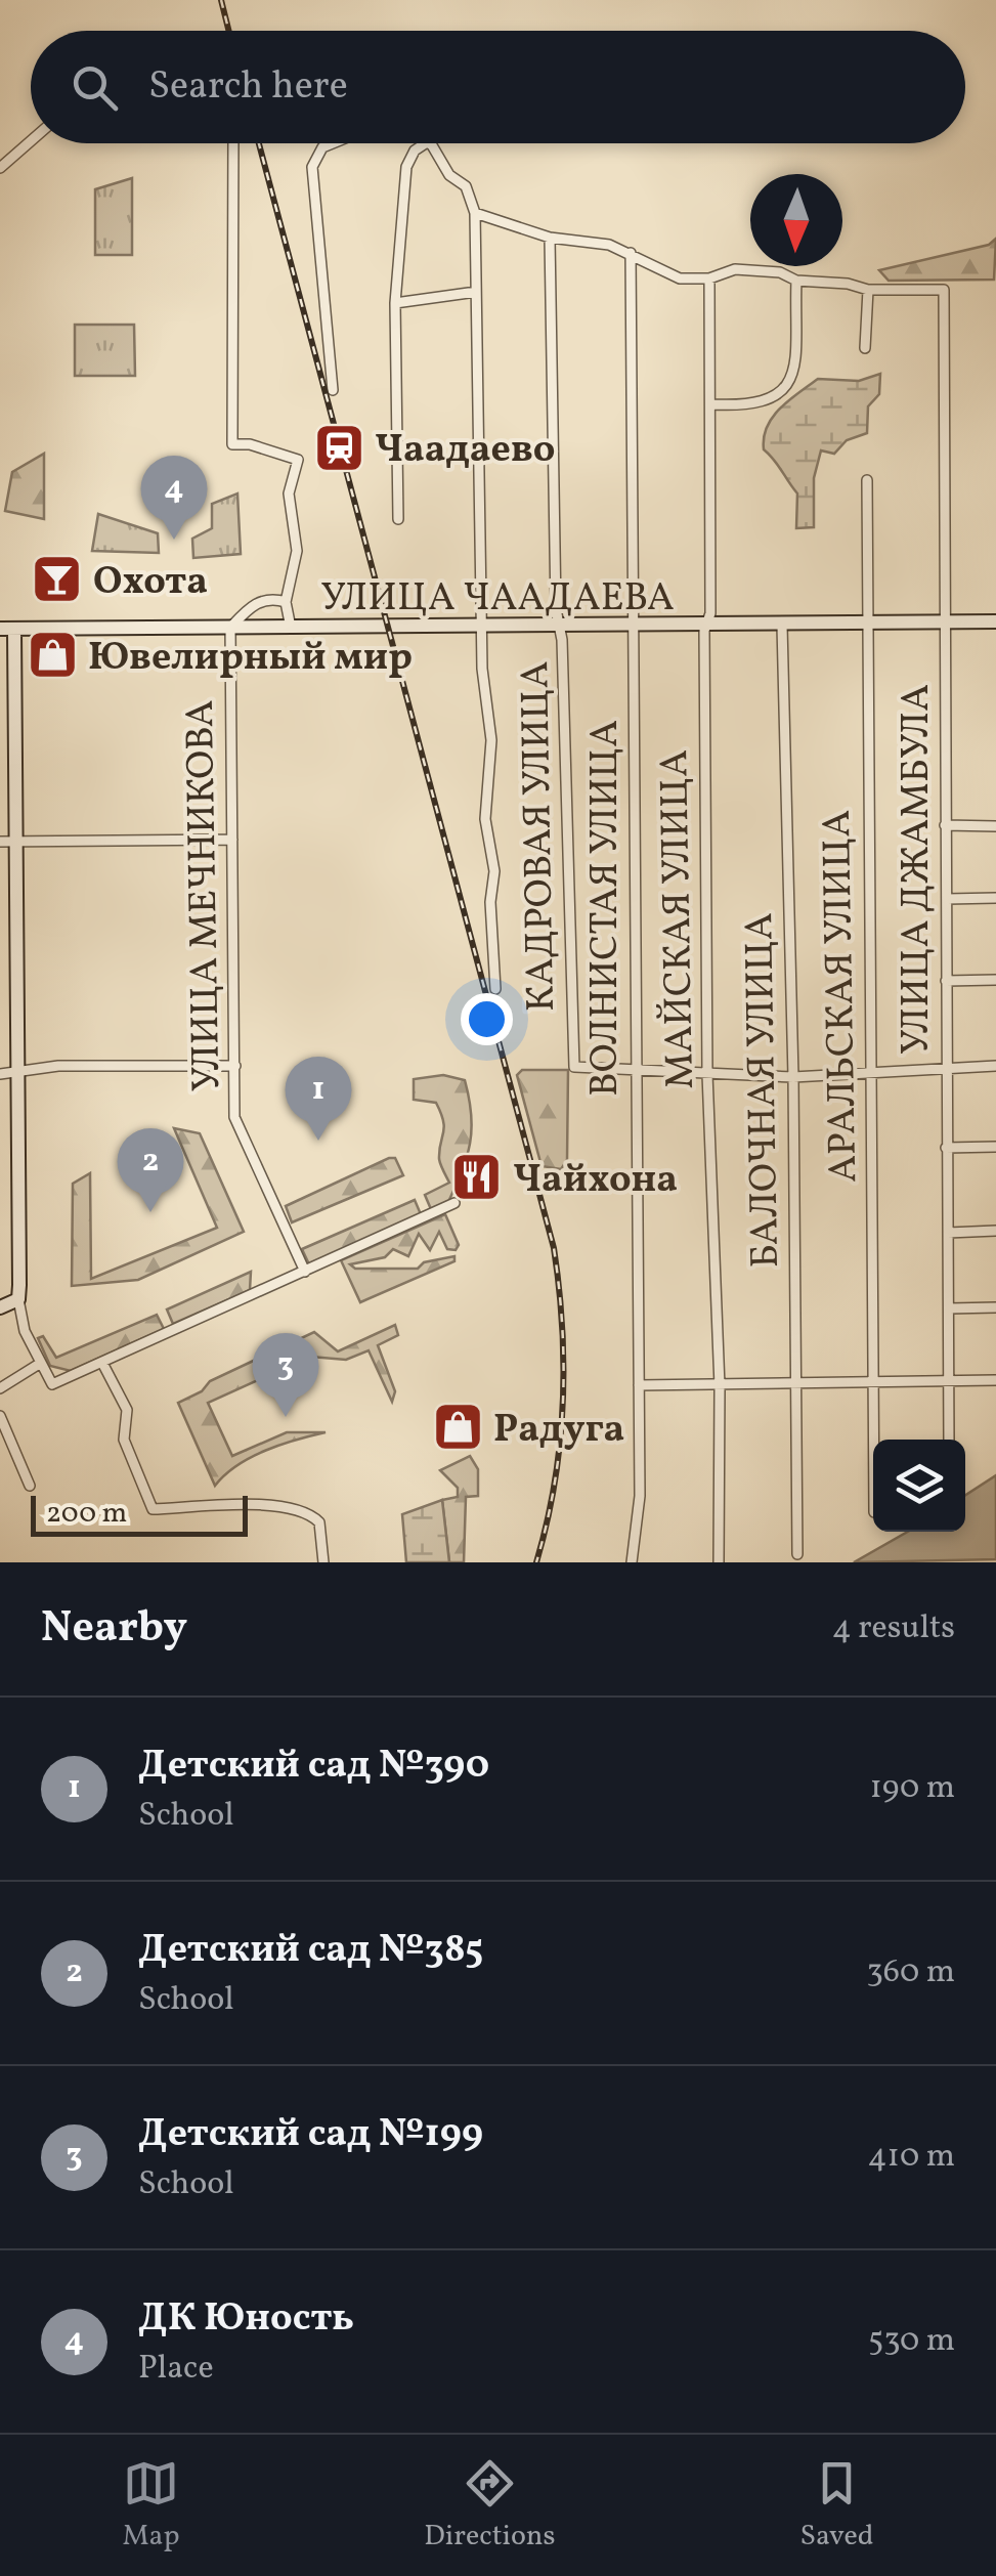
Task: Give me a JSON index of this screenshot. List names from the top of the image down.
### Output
{
  "streets": {
    "street": [
      "УЛИЦА ЧААДАЕВА",
      "КАДРОВАЯ УЛИЦА",
      "УЛИЦА ДЖАМБУЛА",
      "УЛИЦА МЕЧНИКОВА",
      "ВОЛНИСТАЯ УЛИЦА",
      "МАЙСКАЯ УЛИЦА",
      "АРАЛЬСКАЯ УЛИЦА",
      "БАЛОЧНАЯ УЛИЦА"
    ]
  },
  "crossings": [
    ["УЛИЦА ЧААДАЕВА", "КАДРОВАЯ УЛИЦА"],
    ["УЛИЦА ЧААДАЕВА", "УЛИЦА ДЖАМБУЛА"],
    ["УЛИЦА ЧААДАЕВА", "УЛИЦА МЕЧНИКОВА"],
    ["УЛИЦА ЧААДАЕВА", "ВОЛНИСТАЯ УЛИЦА"],
    ["УЛИЦА ЧААДАЕВА", "МАЙСКАЯ УЛИЦА"],
    ["УЛИЦА ЧААДАЕВА", "АРАЛЬСКАЯ УЛИЦА"],
    ["УЛИЦА ЧААДАЕВА", "БАЛОЧНАЯ УЛИЦА"],
    ["КАДРОВАЯ УЛИЦА", "ВОЛНИСТАЯ УЛИЦА"]
  ],
  "places": {
    "station": ["Чаадаево"],
    "bar": ["Охота"],
    "shop": ["Ювелирный мир", "Радуга"],
    "restaurant": ["Чайхона"]
  },
  "scale_bar": "200 m",
  "north": "bottom",
  "page": {
    "search": "Search here",
    "pins": [
      "4",
      "1",
      "2",
      "3"
    ],
    "scale": "200 m",
    "heading": ["Nearby", "4 results"],
    "list": [
      {
        "mark": "1",
        "name": "Детский сад №390",
        "note": "School",
        "value": "190 m"
      },
      {
        "mark": "2",
        "name": "Детский сад №385",
        "note": "School",
        "value": "360 m"
      },
      {
        "mark": "3",
        "name": "Детский сад №199",
        "note": "School",
        "value": "410 m"
      },
      {
        "mark": "4",
        "name": "ДК Юность",
        "note": "Place",
        "value": "530 m"
      }
    ],
    "nav": ["Map", "Directions", "Saved"]
  }
}
